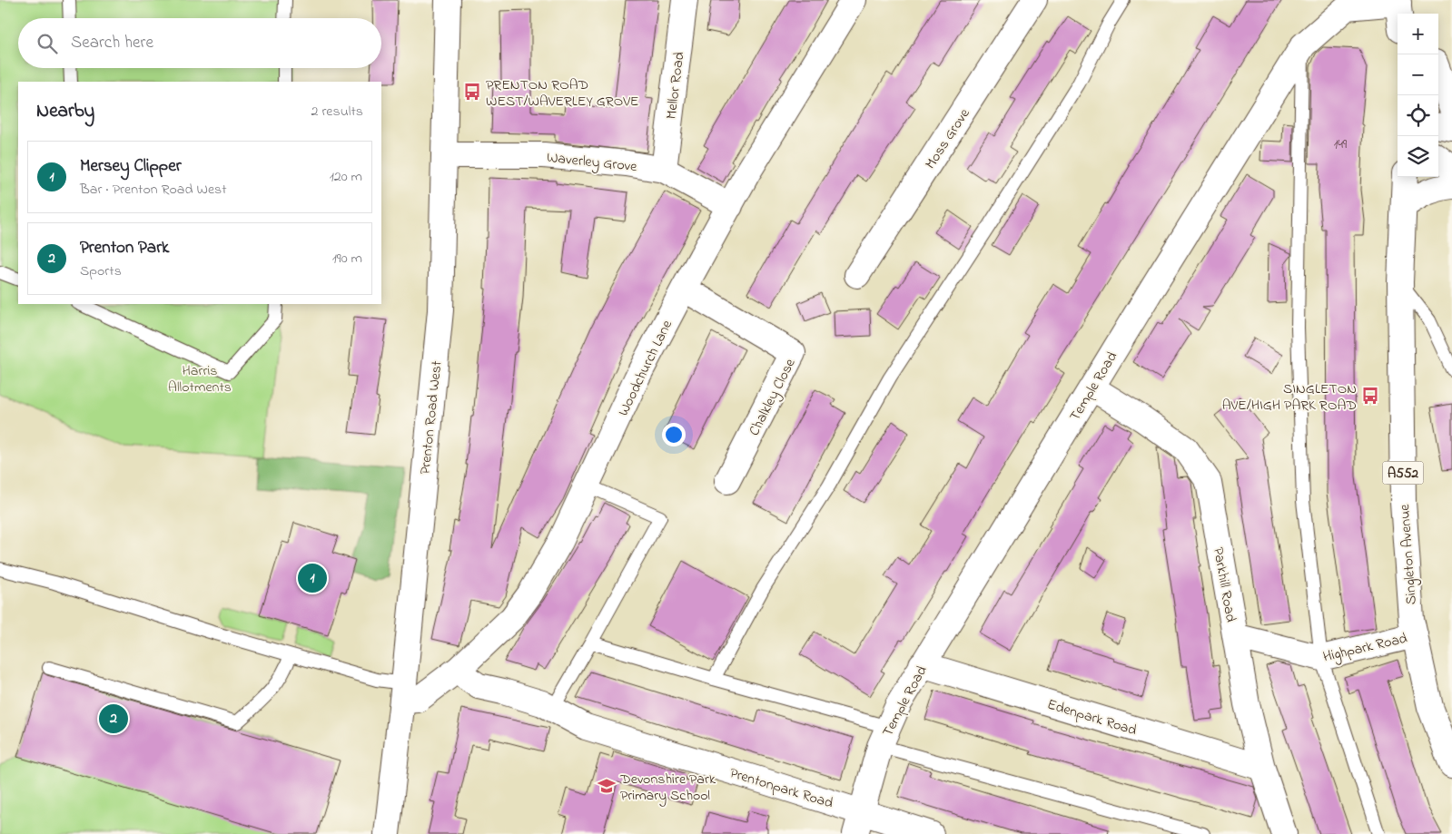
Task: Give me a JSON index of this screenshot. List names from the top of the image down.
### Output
{
  "streets": {
    "main road": [
      "Mellor Road",
      "Moss Grove",
      "Waverley Grove",
      "Woodchurch Lane",
      "Temple Road",
      "Chalkley Close",
      "Prenton Road West",
      "A552",
      "Singleton Avenue",
      "Parkhill Road",
      "Highpark Road",
      "Edenpark Road",
      "Prentonpark Road"
    ]
  },
  "crossings": [
    ["Mellor Road", "Waverley Grove"],
    ["Waverley Grove", "Woodchurch Lane"],
    ["Waverley Grove", "Prenton Road West"],
    ["Woodchurch Lane", "Chalkley Close"],
    ["Woodchurch Lane", "Prenton Road West"],
    ["Woodchurch Lane", "Prentonpark Road"],
    ["Temple Road", "Parkhill Road"],
    ["Temple Road", "Edenpark Road"],
    ["Temple Road", "Prentonpark Road"],
    ["Singleton Avenue", "Highpark Road"],
    ["Parkhill Road", "Highpark Road"],
    ["Parkhill Road", "Edenpark Road"]
  ],
  "parks": ["Harris Allotments"],
  "places": {
    "bus stop": ["PRENTON ROAD WEST/WAVERLEY GROVE", "SINGLETON AVE/HIGH PARK ROAD"],
    "school or university": ["Devonshire Park Primary School"]
  },
  "house_numbers": ["149"],
  "page": {
    "map_buttons": ["+", "−"],
    "search": "Search here",
    "heading": ["Nearby", "2 results"],
    "list": [
      {
        "mark": "1",
        "name": "Mersey Clipper",
        "note": "Bar · Prenton Road West",
        "value": "120 m"
      },
      {
        "mark": "2",
        "name": "Prenton Park",
        "note": "Sports",
        "value": "190 m"
      }
    ],
    "pins": ["1", "2"]
  }
}
